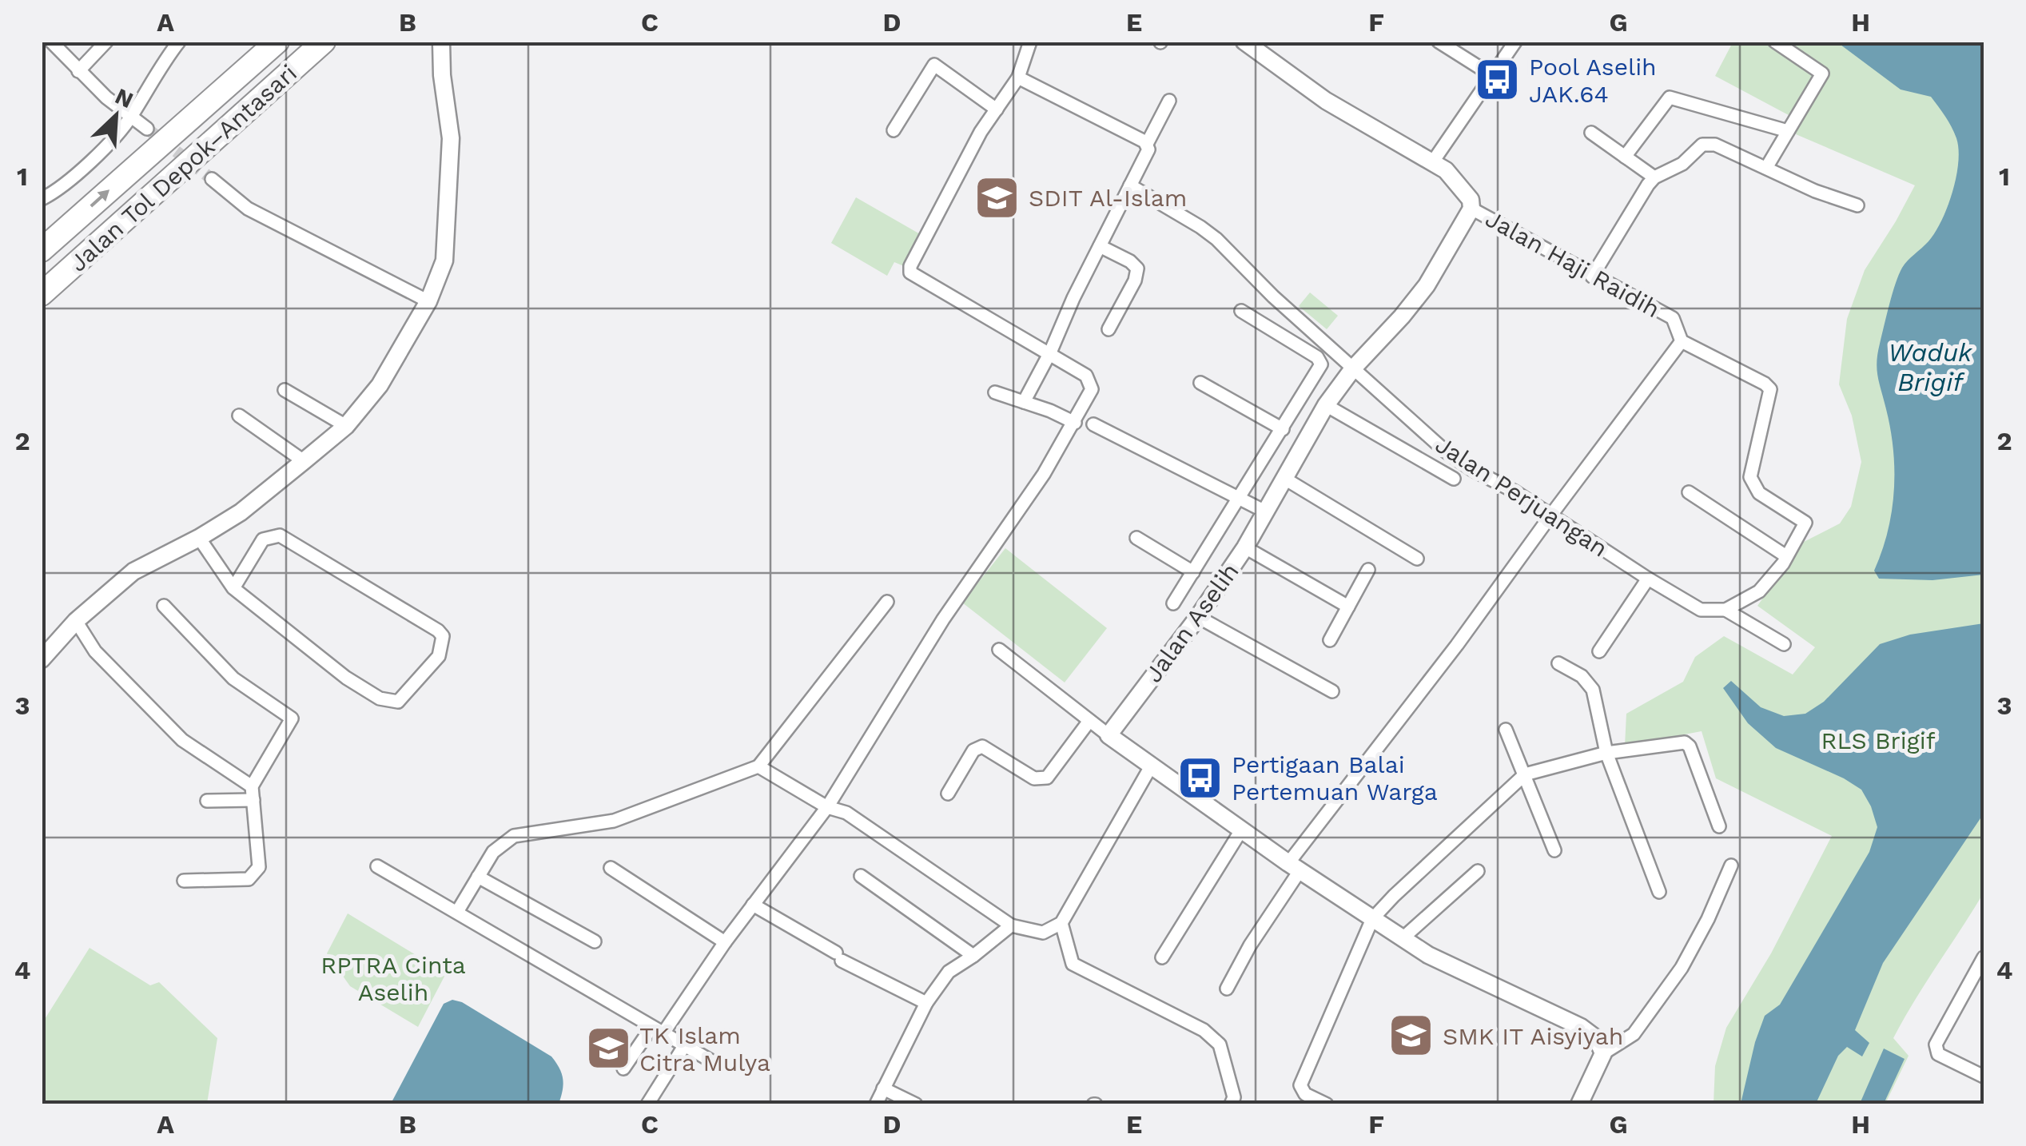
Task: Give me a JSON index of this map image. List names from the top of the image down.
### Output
{
  "streets": {
    "highway": ["Jalan Tol Depok–Antasari"],
    "street": ["Jalan Haji Raidih", "Jalan Perjuangan", "Jalan Aselih"]
  },
  "crossings": [
    ["Jalan Haji Raidih", "Jalan Aselih"],
    ["Jalan Perjuangan", "Jalan Aselih"]
  ],
  "water": ["Waduk Brigif"],
  "parks": ["RLS Brigif", "RPTRA Cinta Aselih"],
  "places": {
    "bus stop": ["Pool Aselih JAK.64", "Pertigaan Balai Pertemuan Warga"],
    "school or university": ["SDIT Al-Islam", "SMK IT Aisyiyah", "TK Islam Citra Mulya"]
  },
  "north": "top right",
  "grid": {
    "columns": [
      "A",
      "B",
      "C",
      "D",
      "E",
      "F",
      "G",
      "H"
    ],
    "rows": [
      "1",
      "2",
      "3",
      "4"
    ]
  }
}
